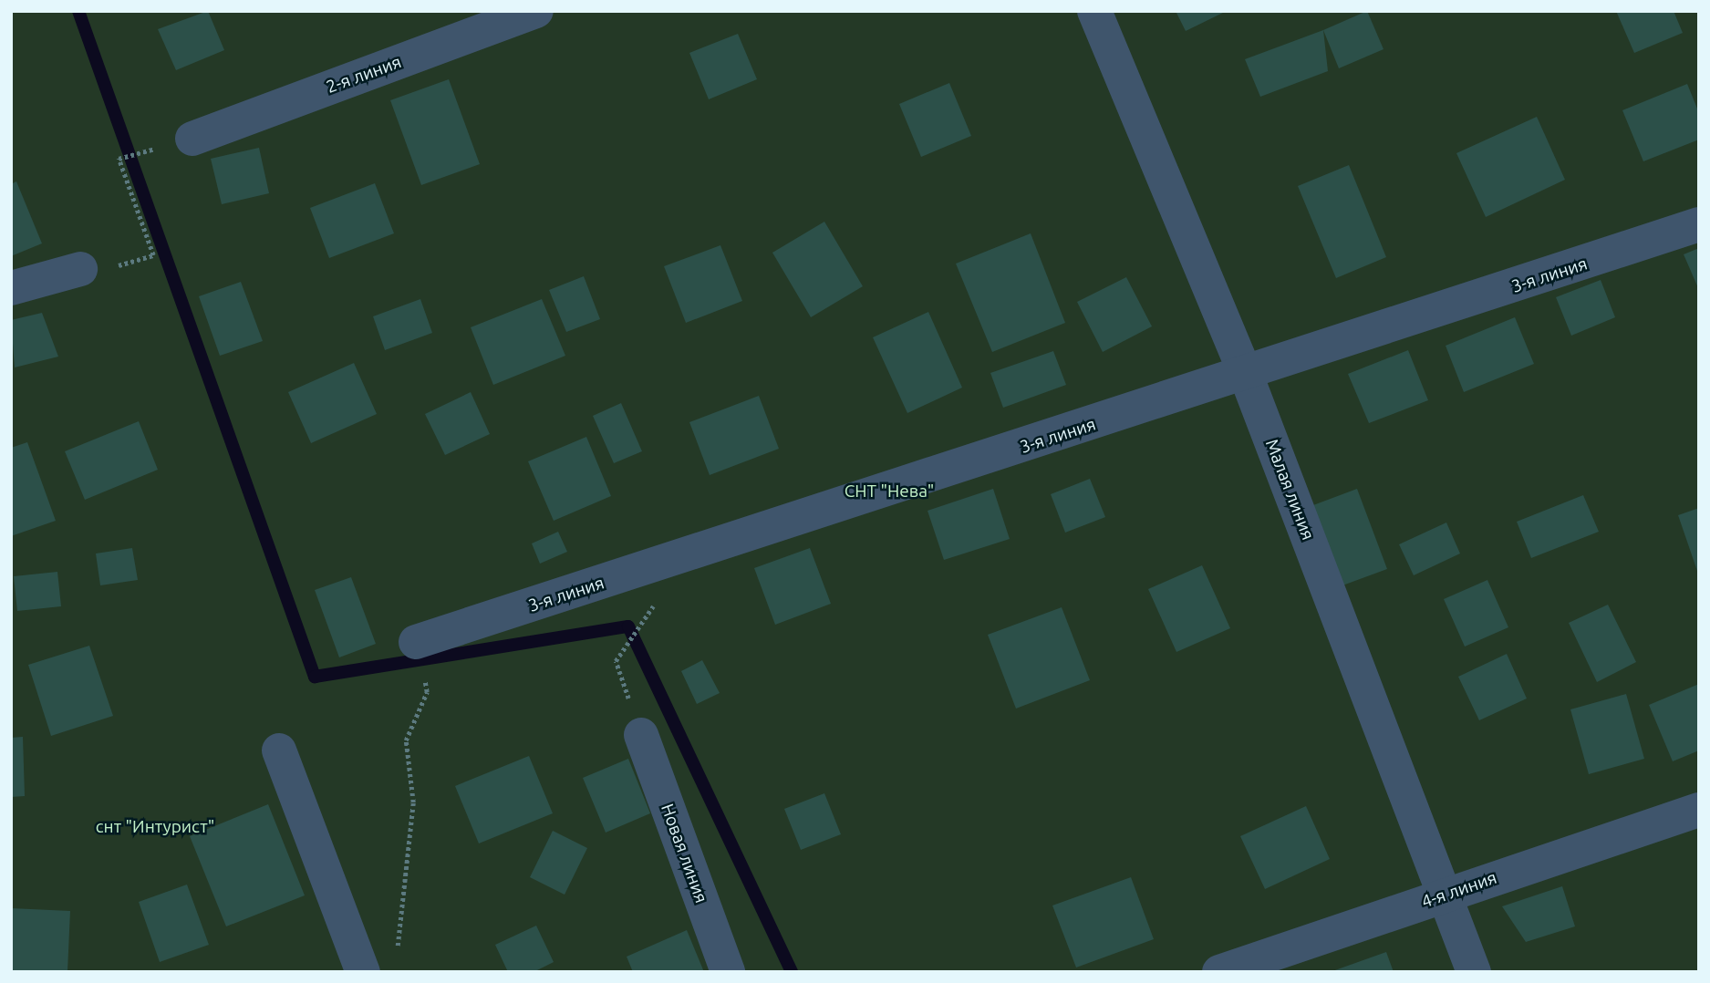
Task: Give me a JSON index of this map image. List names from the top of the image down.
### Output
{
  "streets": {
    "street": [
      "2-я линия",
      "3-я линия",
      "Малая линия",
      "Новая линия",
      "4-я линия"
    ]
  },
  "crossings": [
    ["3-я линия", "Малая линия"],
    ["Малая линия", "4-я линия"]
  ],
  "parks": ["СНТ \"Нева\"", "снт \"Интурист\""]
}
